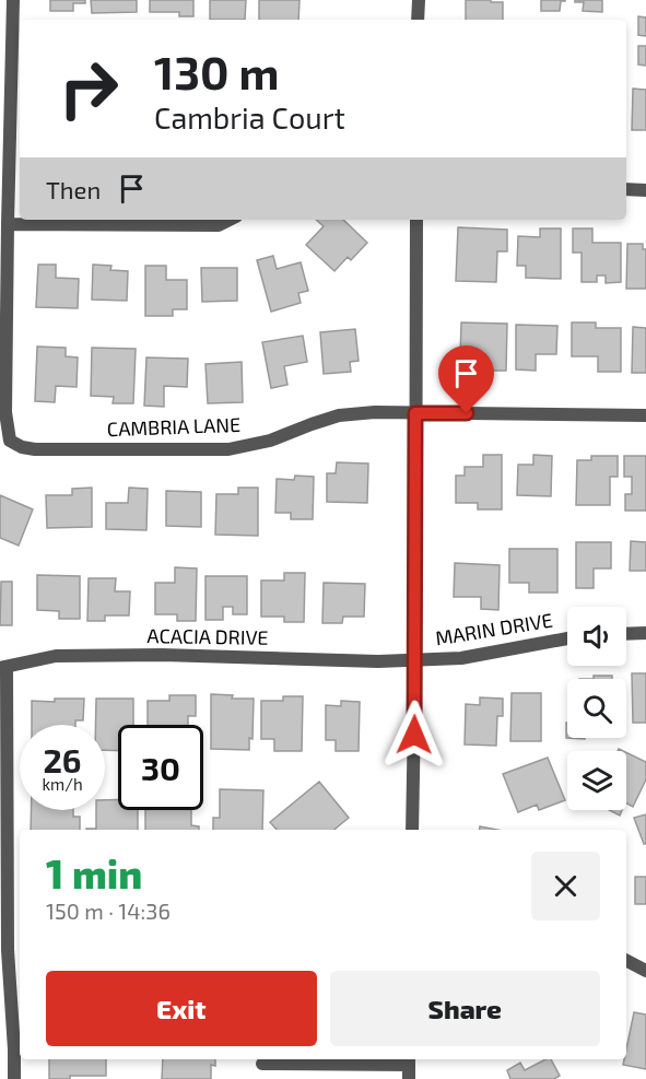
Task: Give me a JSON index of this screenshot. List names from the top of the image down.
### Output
{
  "streets": {
    "street": ["CAMBRIA LANE", "MARIN DRIVE", "ACACIA DRIVE"]
  },
  "crossings": [
    ["MARIN DRIVE", "ACACIA DRIVE"]
  ],
  "page": {
    "turn": ["130 m", "Cambria Court"],
    "then": "Then",
    "speed": "26 km/h",
    "limit": "30",
    "heading": ["1 min", "150 m · 14:36"],
    "buttons": ["Exit", "Share"]
  }
}
